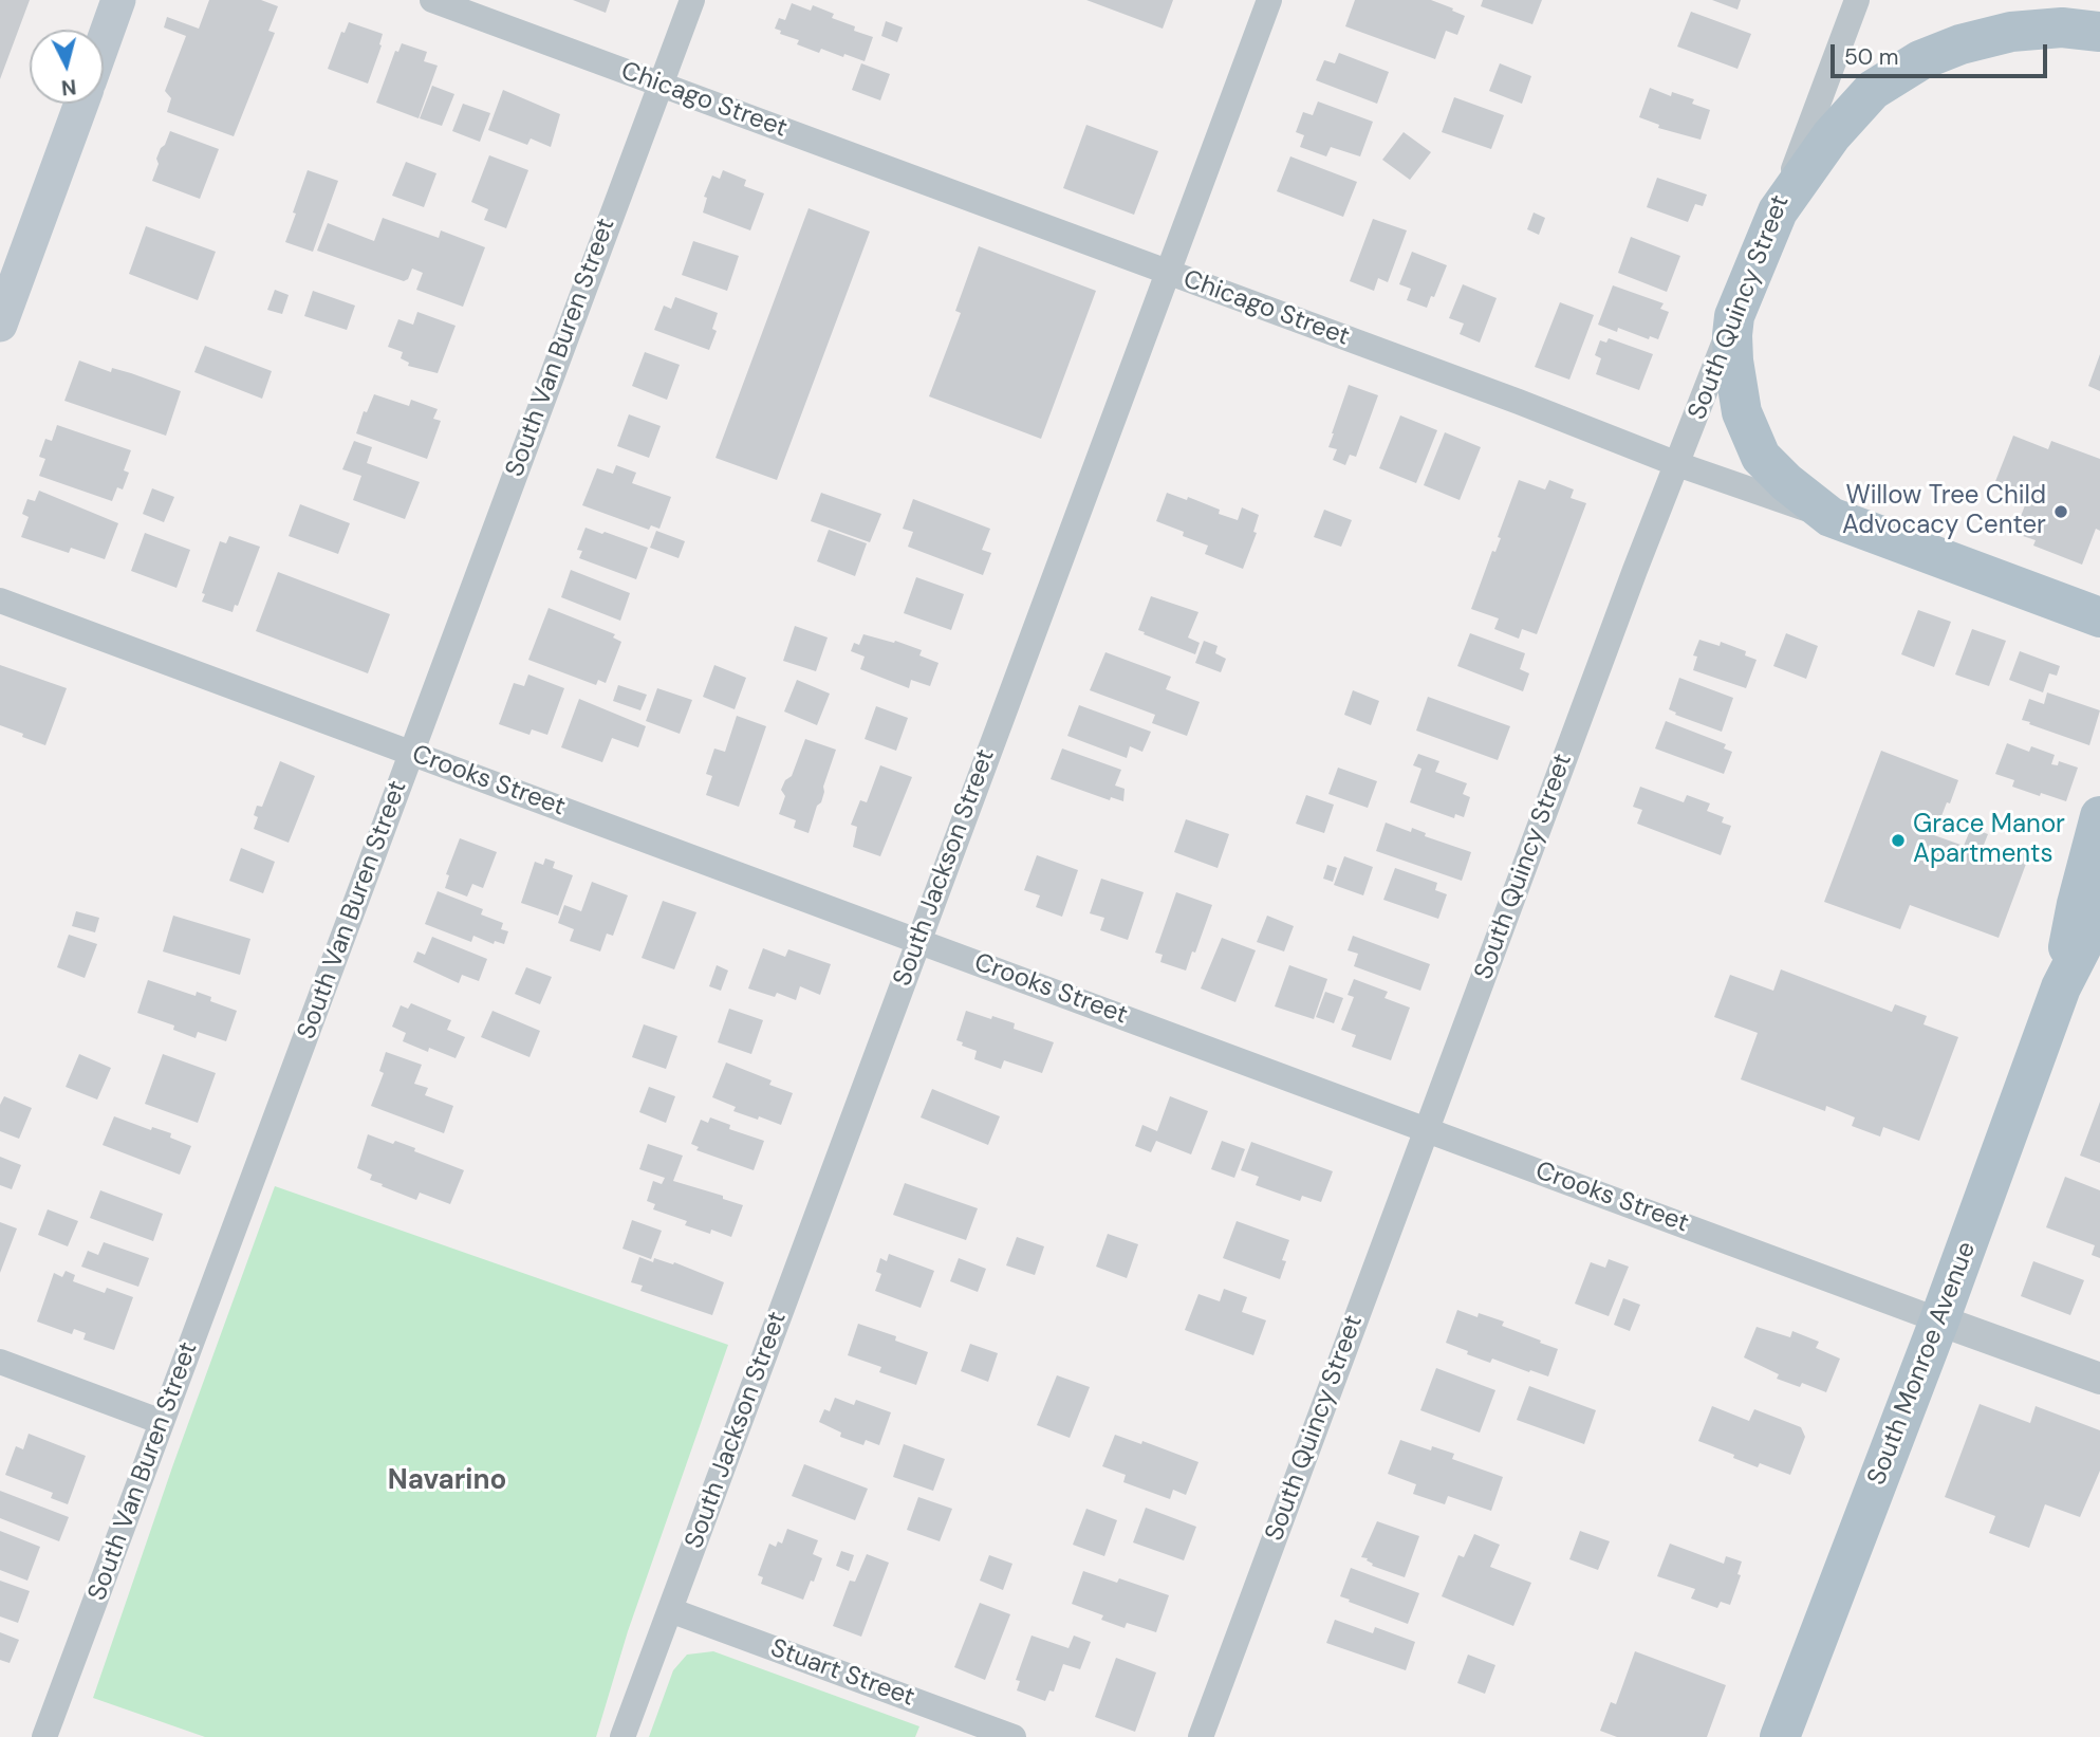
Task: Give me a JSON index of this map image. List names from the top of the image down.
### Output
{
  "streets": {
    "main road": ["Chicago Street", "South Quincy Street", "South Monroe Avenue"],
    "street": [
      "South Van Buren Street",
      "Crooks Street",
      "South Jackson Street",
      "Stuart Street"
    ]
  },
  "crossings": [
    ["Chicago Street", "South Quincy Street"],
    ["Chicago Street", "South Van Buren Street"],
    ["Chicago Street", "South Jackson Street"],
    ["South Quincy Street", "Crooks Street"],
    ["South Van Buren Street", "Crooks Street"],
    ["Crooks Street", "South Jackson Street"],
    ["Crooks Street", "South Monroe Avenue"],
    ["South Jackson Street", "Stuart Street"]
  ],
  "districts": ["Navarino"],
  "places": ["Willow Tree Child Advocacy Center", "Grace Manor Apartments"],
  "scale_bar": "50 m",
  "north": "bottom"
}
